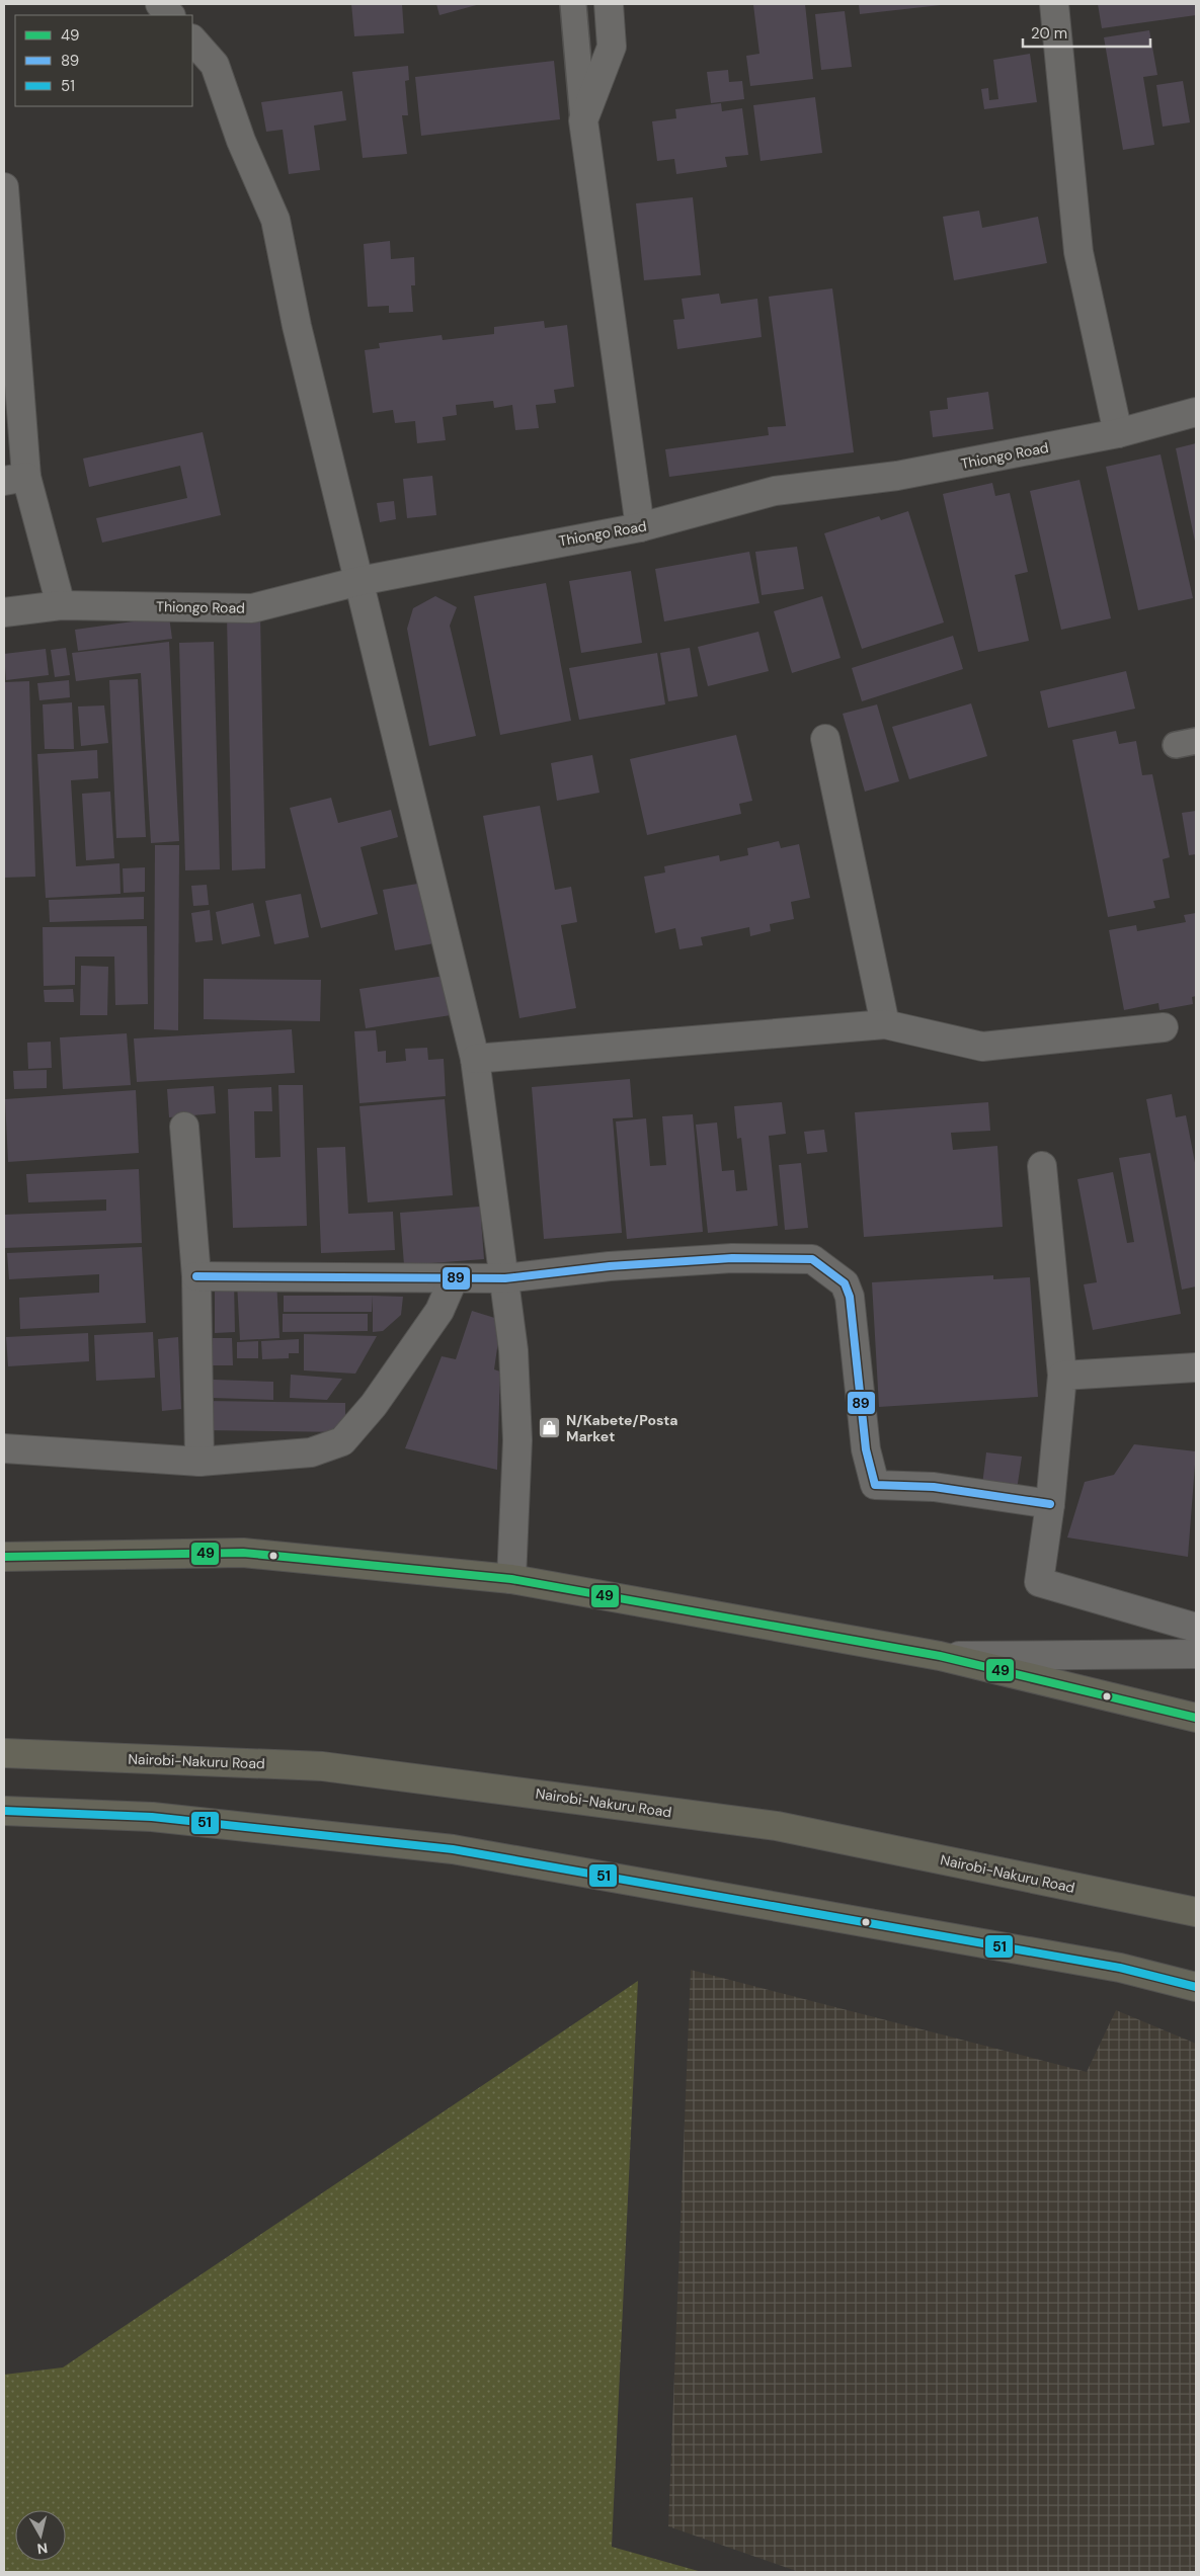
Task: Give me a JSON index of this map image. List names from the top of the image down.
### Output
{
  "streets": {
    "highway": ["Nairobi-Nakuru Road"],
    "street": ["Thiongo Road"]
  },
  "places": {
    "shop": ["N/Kabete/Posta Market"]
  },
  "lines": ["transit line 89", "transit line 49", "transit line 51"],
  "legend": ["49", "89", "51"],
  "scale_bar": "20 m",
  "north": "bottom"
}
